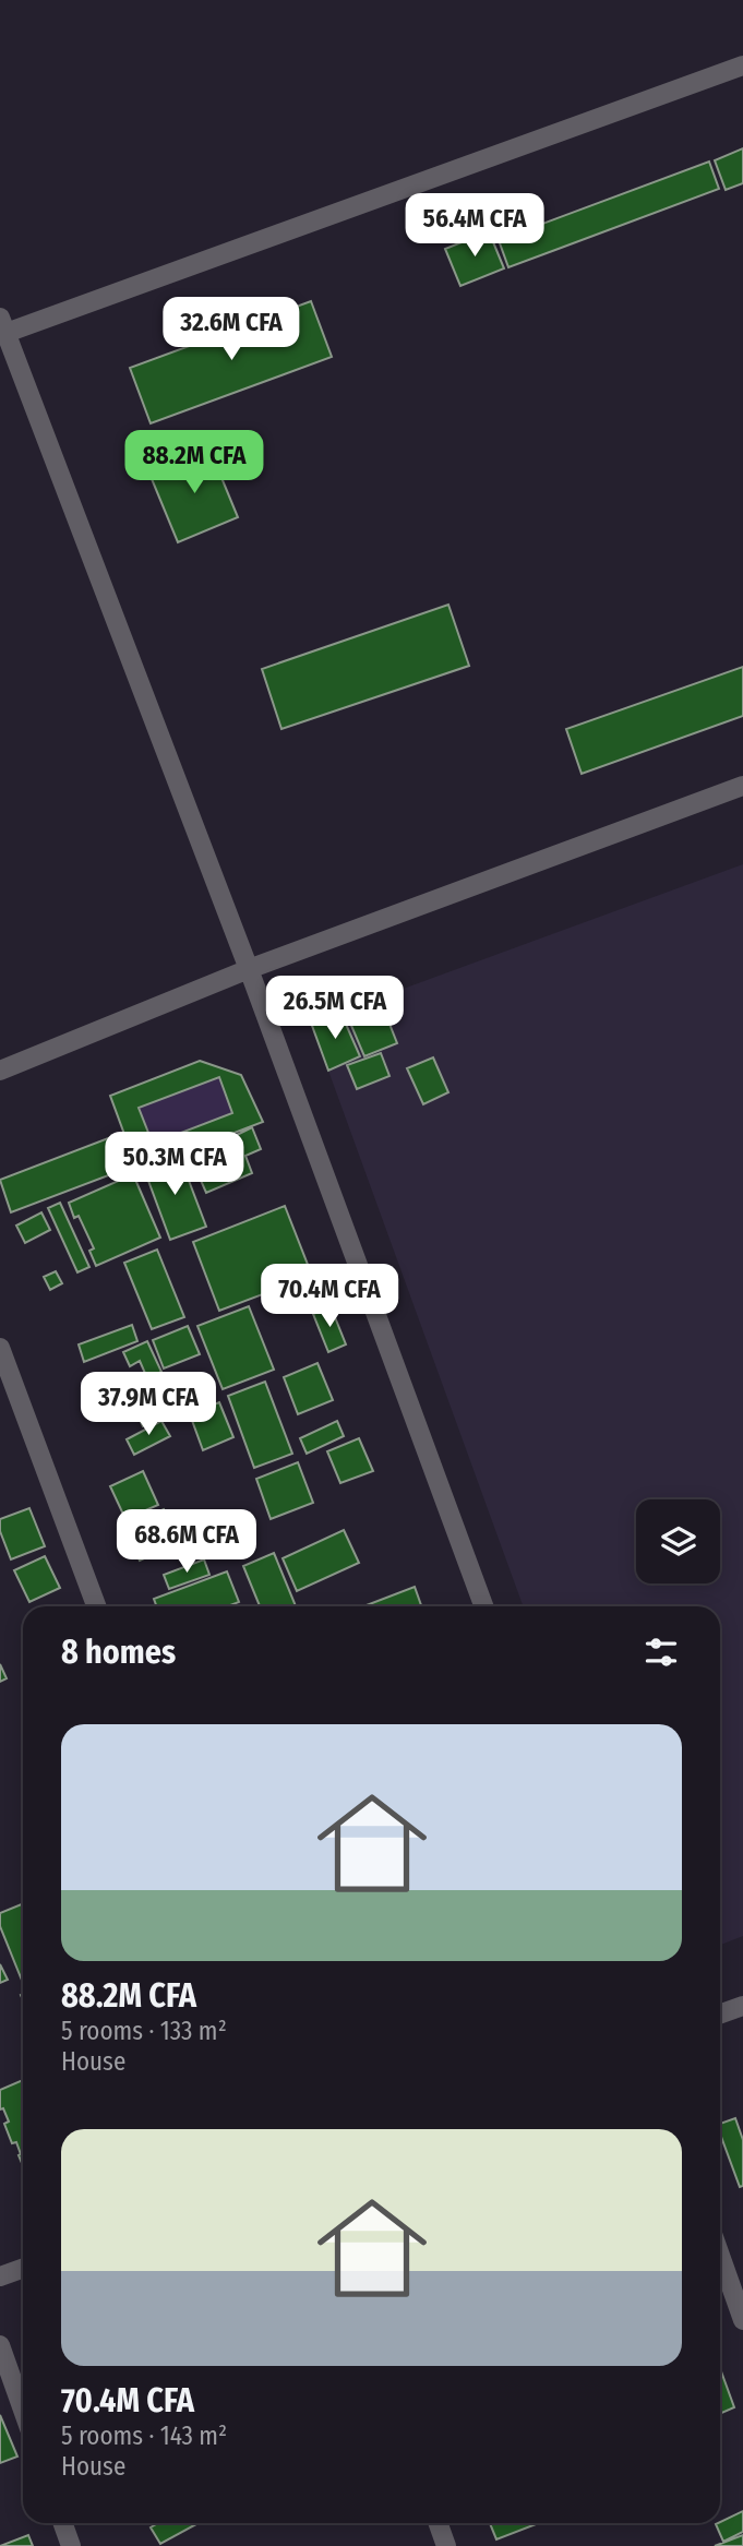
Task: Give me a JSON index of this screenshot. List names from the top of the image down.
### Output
{
  "page": {
    "price": [
      "56.4M CFA",
      "32.6M CFA",
      "88.2M CFA",
      "26.5M CFA",
      "50.3M CFA",
      "70.4M CFA",
      "37.9M CFA",
      "68.6M CFA"
    ],
    "heading": "8 homes",
    "list": [
      {
        "name": "88.2M CFA",
        "note": "5 rooms · 133 m² · House"
      },
      {
        "name": "70.4M CFA",
        "note": "5 rooms · 143 m² · House"
      }
    ]
  }
}
